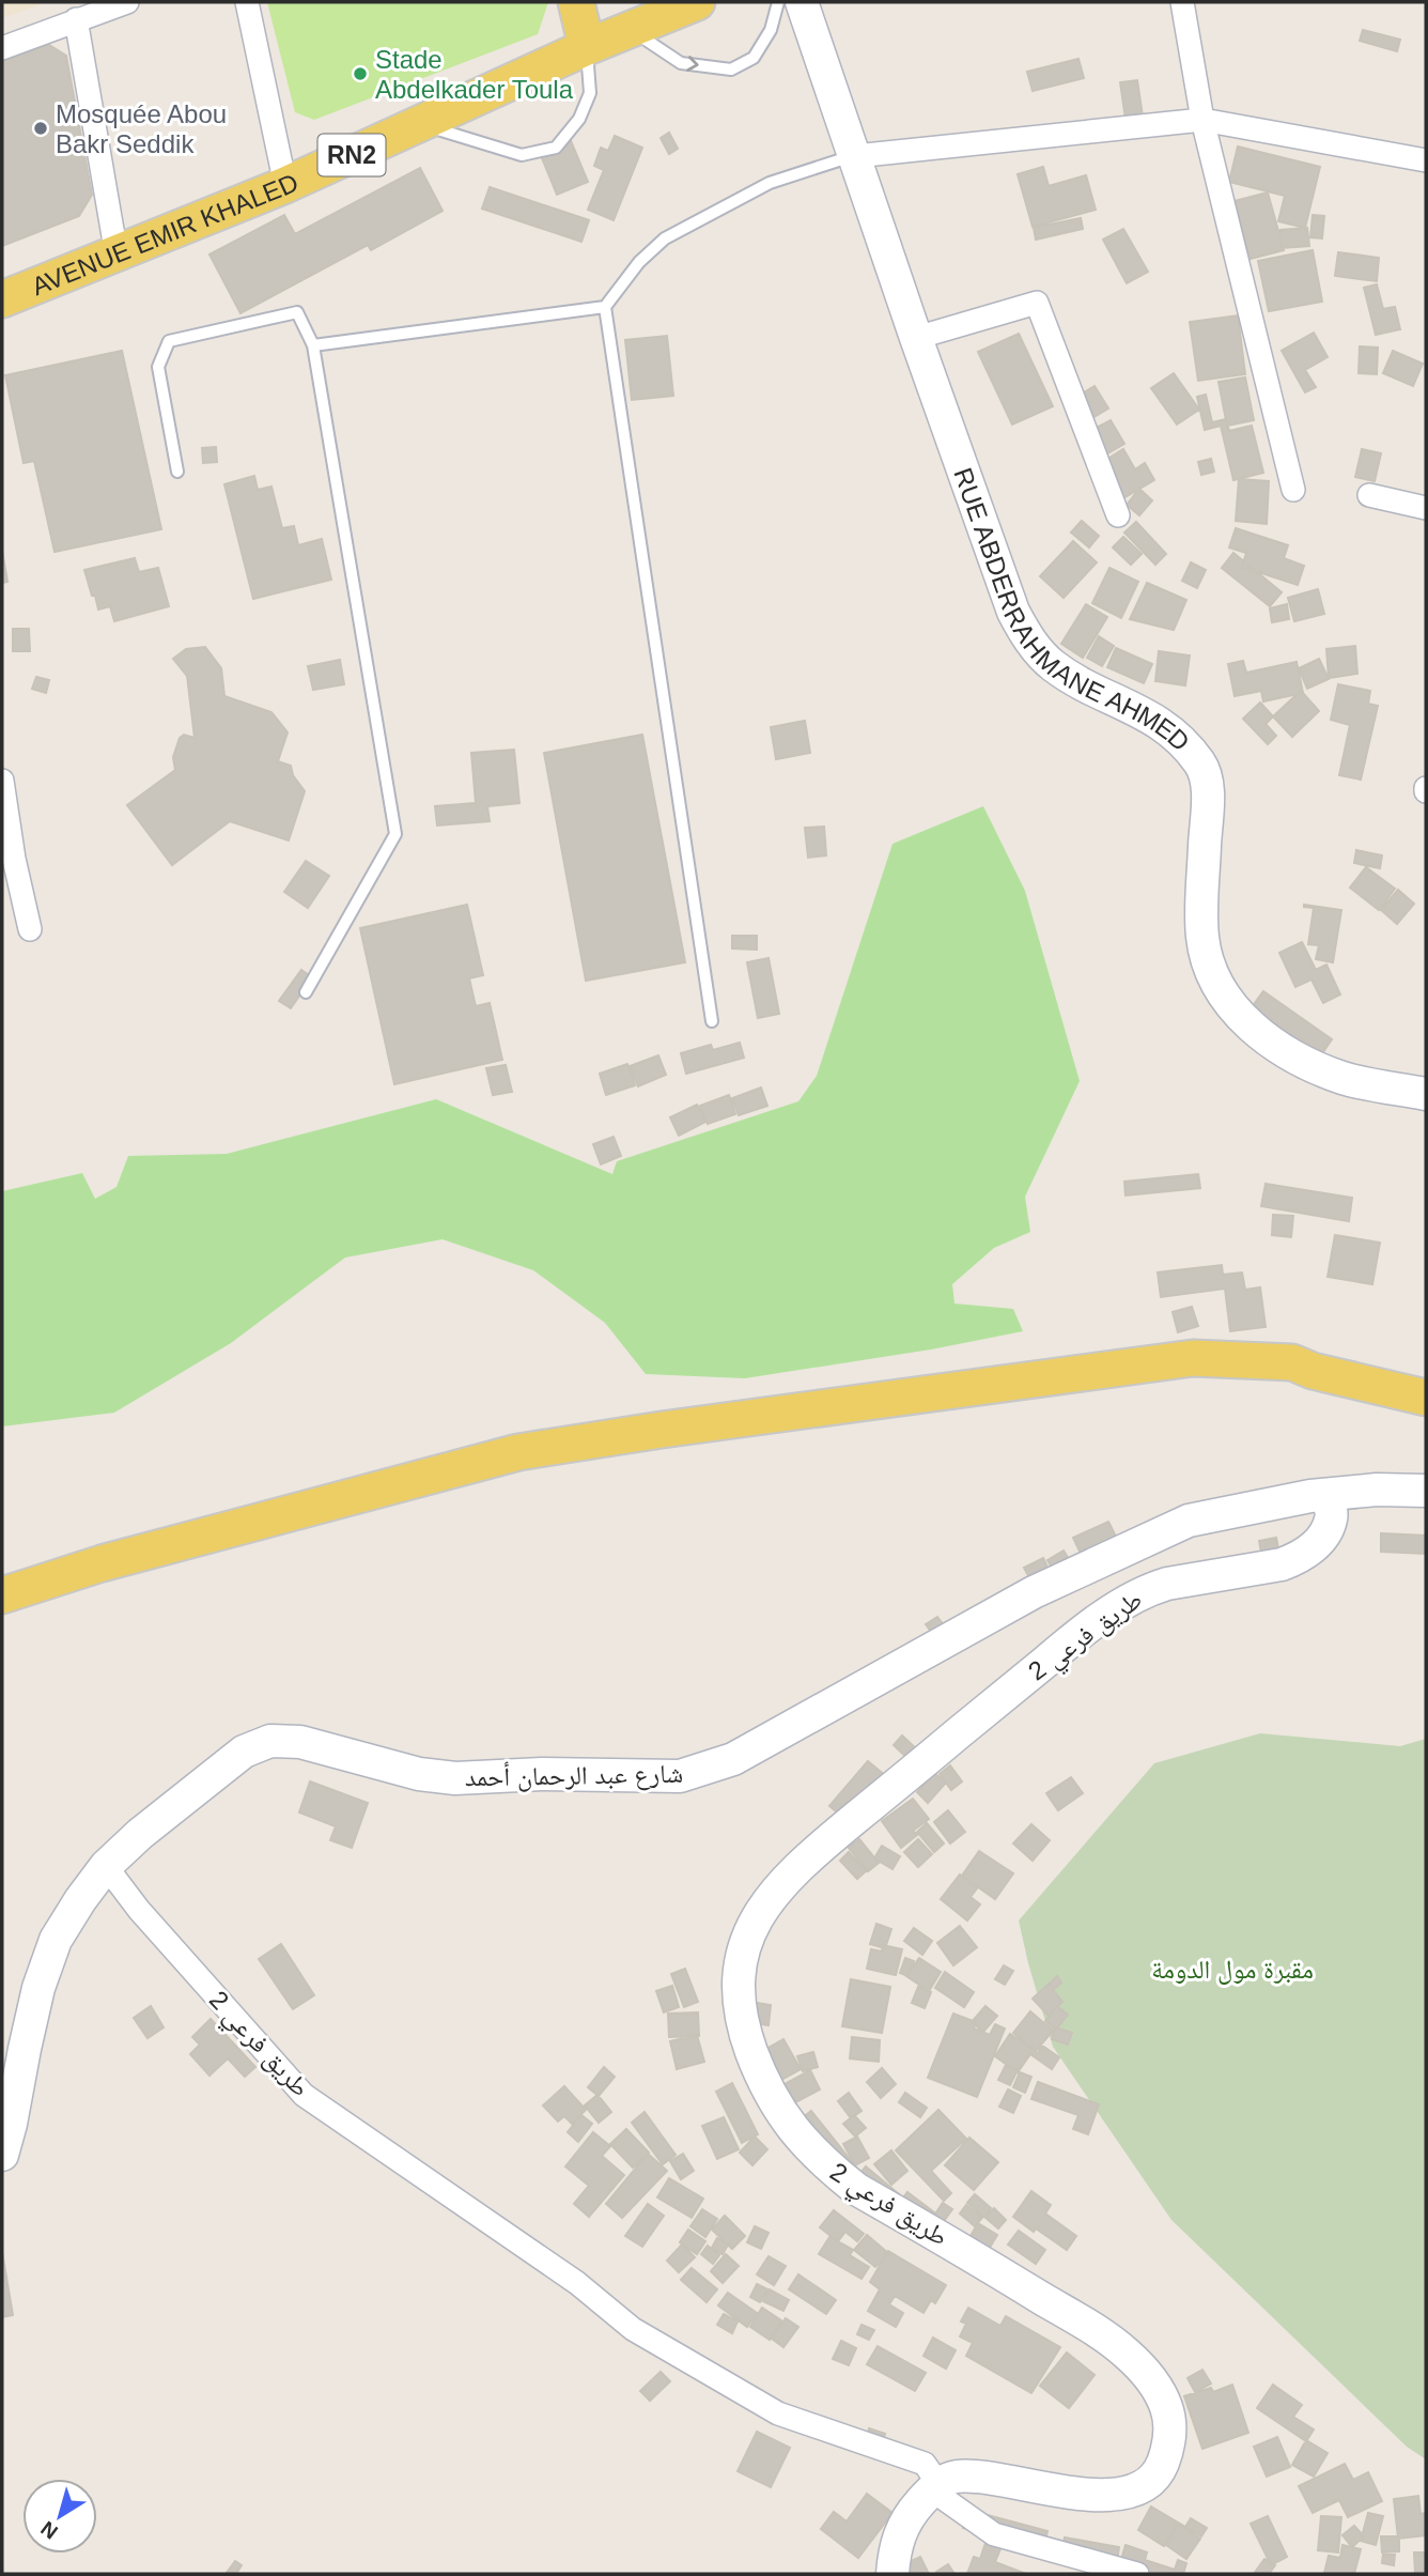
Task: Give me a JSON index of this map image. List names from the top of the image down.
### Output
{
  "streets": {
    "main road": [
      "RN2",
      "AVENUE EMIR KHALED",
      "RUE ABDERRAHMANE AHMED",
      "طريق فرعي 2",
      "شارع عبد الرحمان أحمد"
    ]
  },
  "crossings": [
    ["طريق فرعي 2", "شارع عبد الرحمان أحمد"]
  ],
  "parks": ["مقبرة مول الدومة"],
  "places": ["Stade Abdelkader Toula", "Mosquée Abou Bakr Seddik"],
  "north": "bottom left"
}
